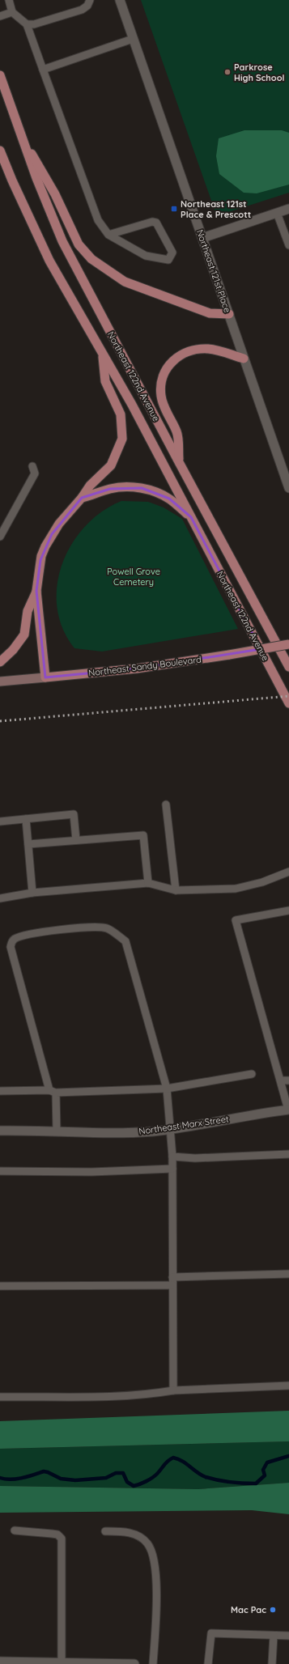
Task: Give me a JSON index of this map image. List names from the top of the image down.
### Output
{
  "streets": {
    "main road": ["Northeast 122nd Avenue", "Northeast Sandy Boulevard"],
    "street": ["Northeast 121st Place", "Northeast Marx Street"]
  },
  "parks": ["Powell Grove Cemetery"],
  "places": {
    "other": ["Parkrose High School", "Mac Pac"],
    "transit": ["Northeast 121st Place & Prescott"]
  }
}
